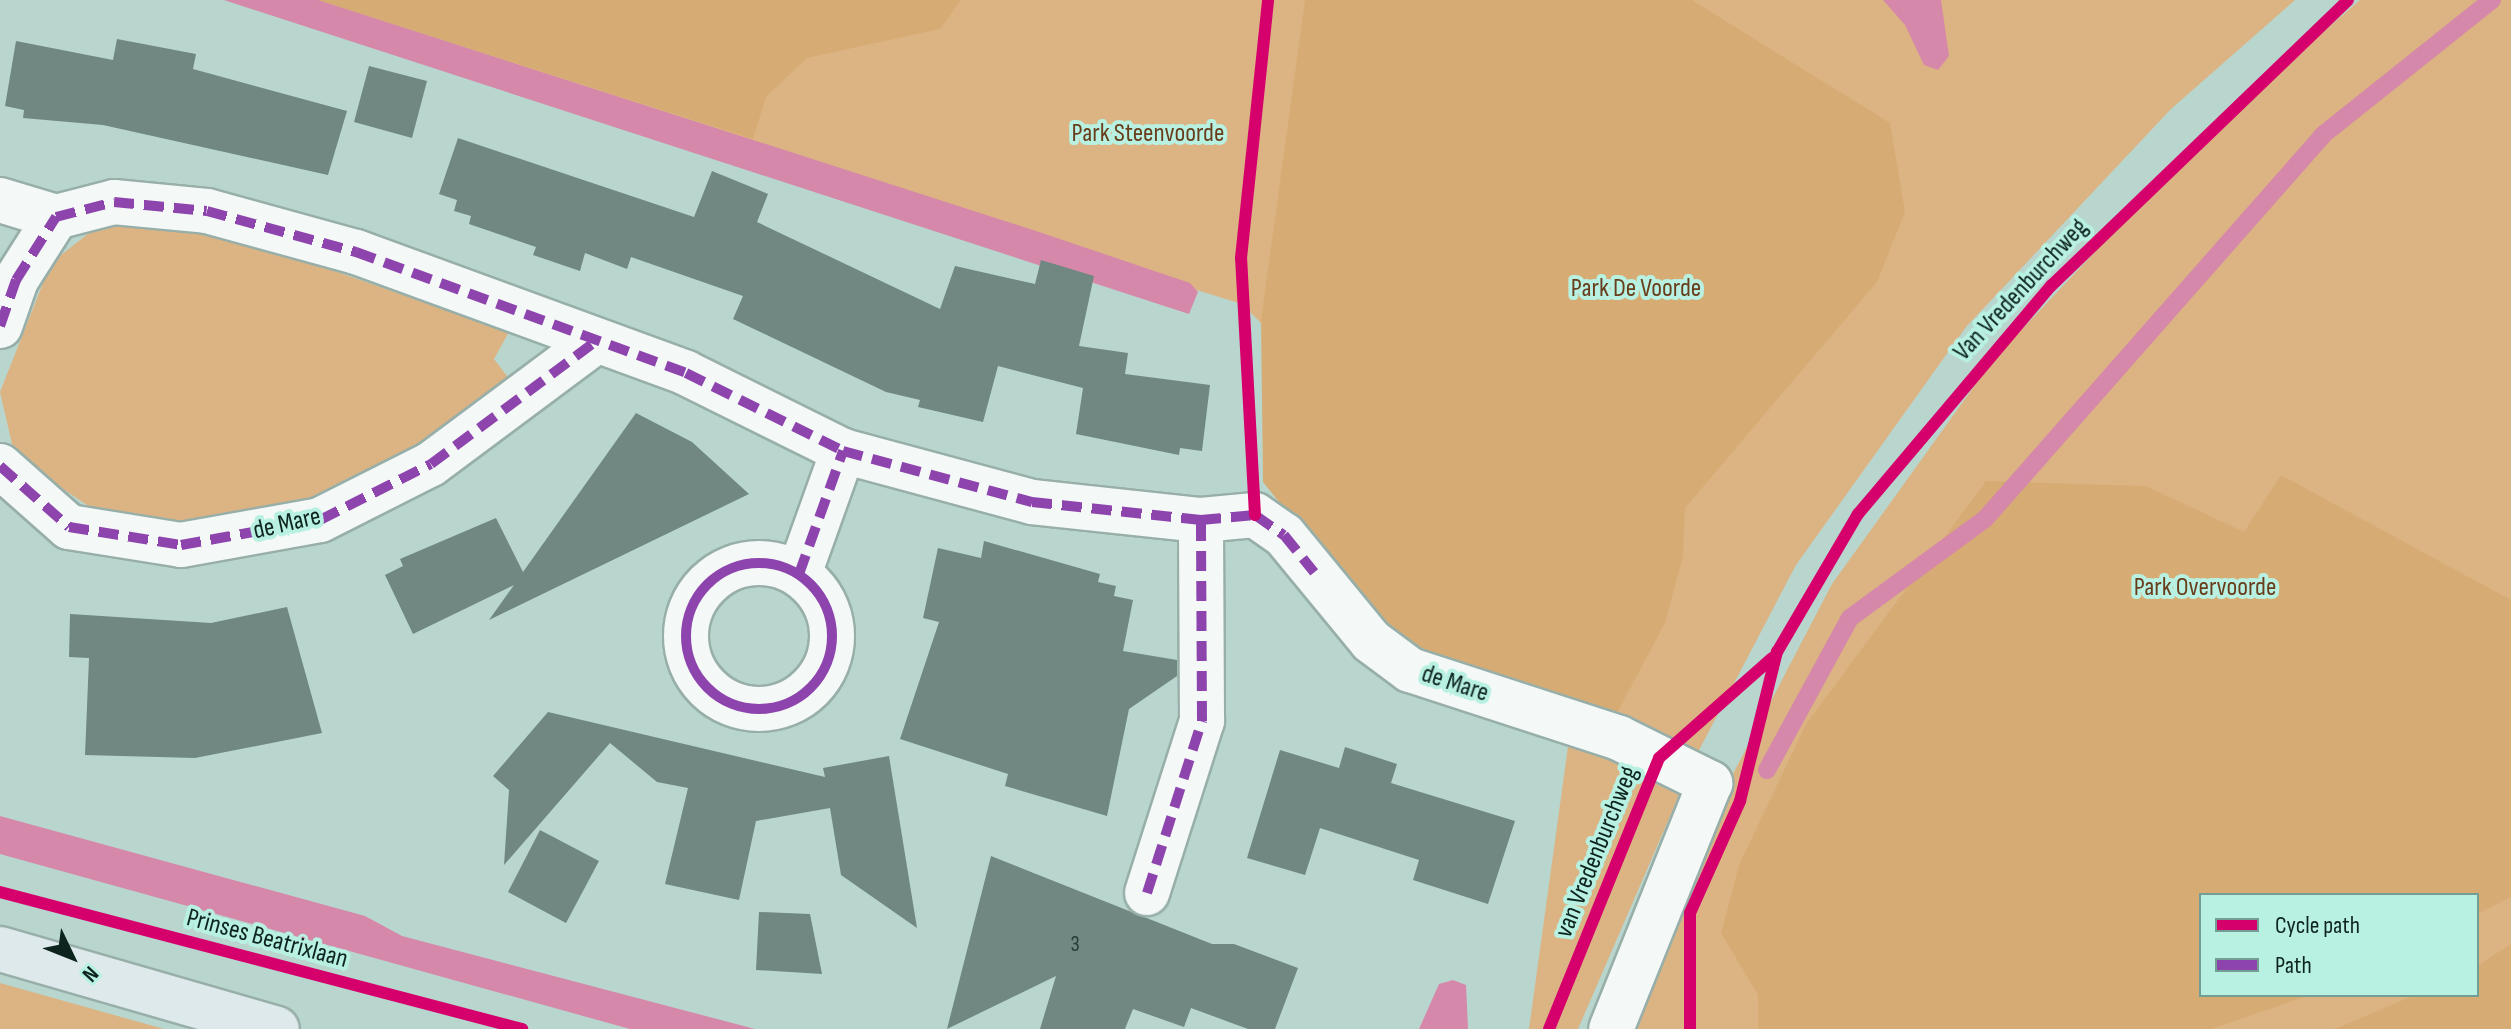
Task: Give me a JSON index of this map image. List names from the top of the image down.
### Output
{
  "streets": {
    "street": ["de Mare"],
    "cycle path": ["Van Vredenburchweg", "van Vredenburchweg", "Prinses Beatrixlaan"]
  },
  "parks": ["Park Steenvoorde", "Park De Voorde", "Park Overvoorde"],
  "house_numbers": ["3"],
  "legend": ["Cycle path", "Path"],
  "north": "bottom right"
}
